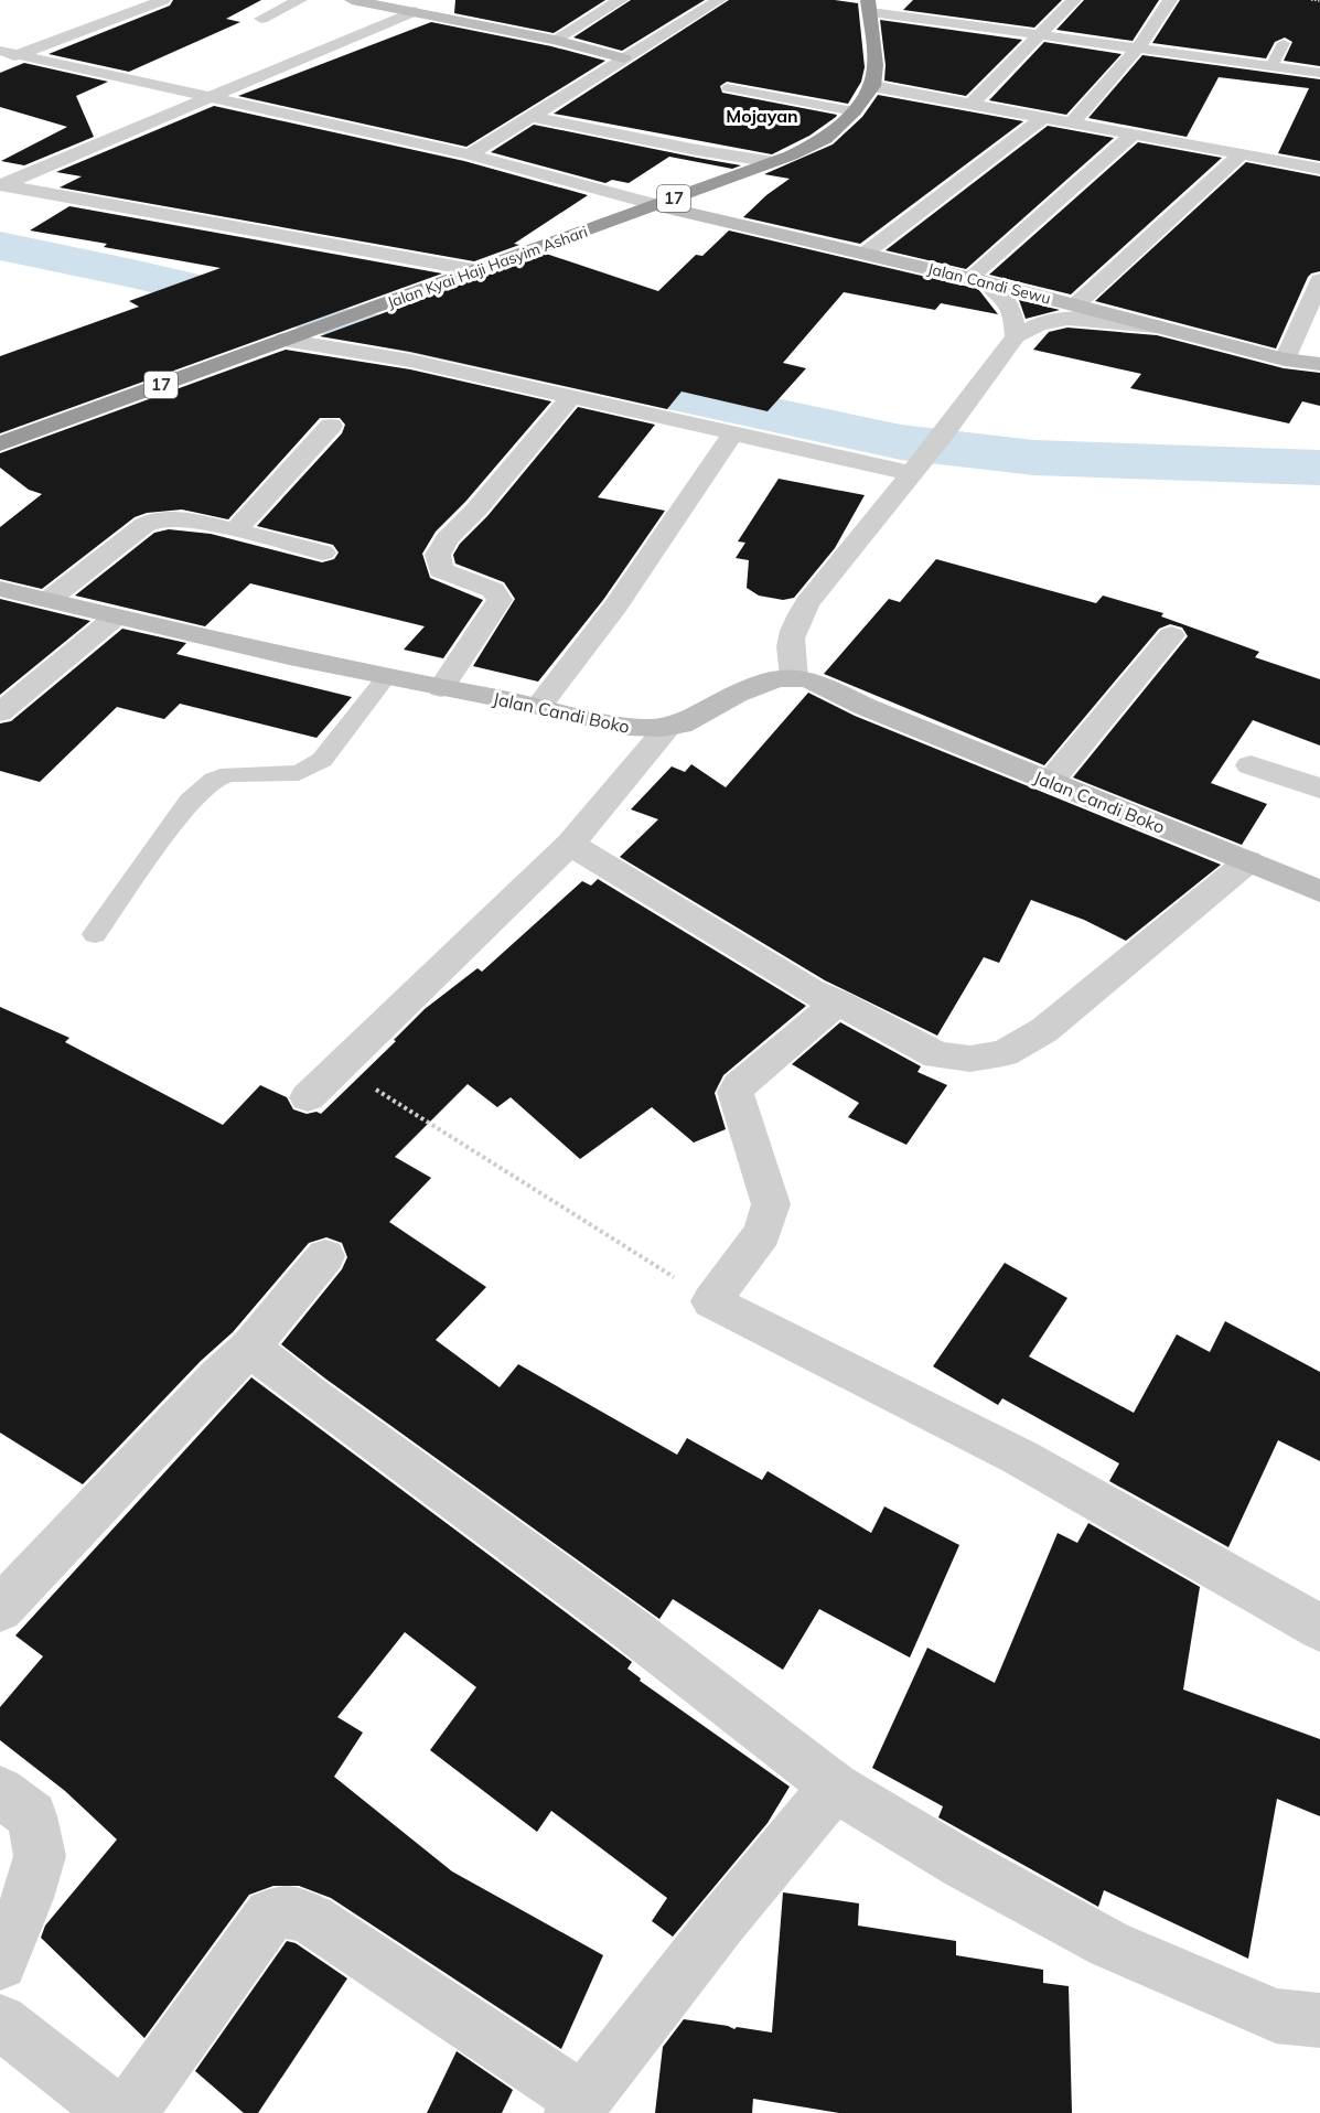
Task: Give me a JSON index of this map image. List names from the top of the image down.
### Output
{
  "streets": {
    "highway": ["17", "Jalan Kyai Haji Hasyim Ashari"],
    "street": ["Jalan Candi Sewu", "Jalan Candi Boko"]
  },
  "crossings": [
    ["Jalan Kyai Haji Hasyim Ashari", "Jalan Candi Sewu"]
  ],
  "districts": ["Mojayan"]
}
